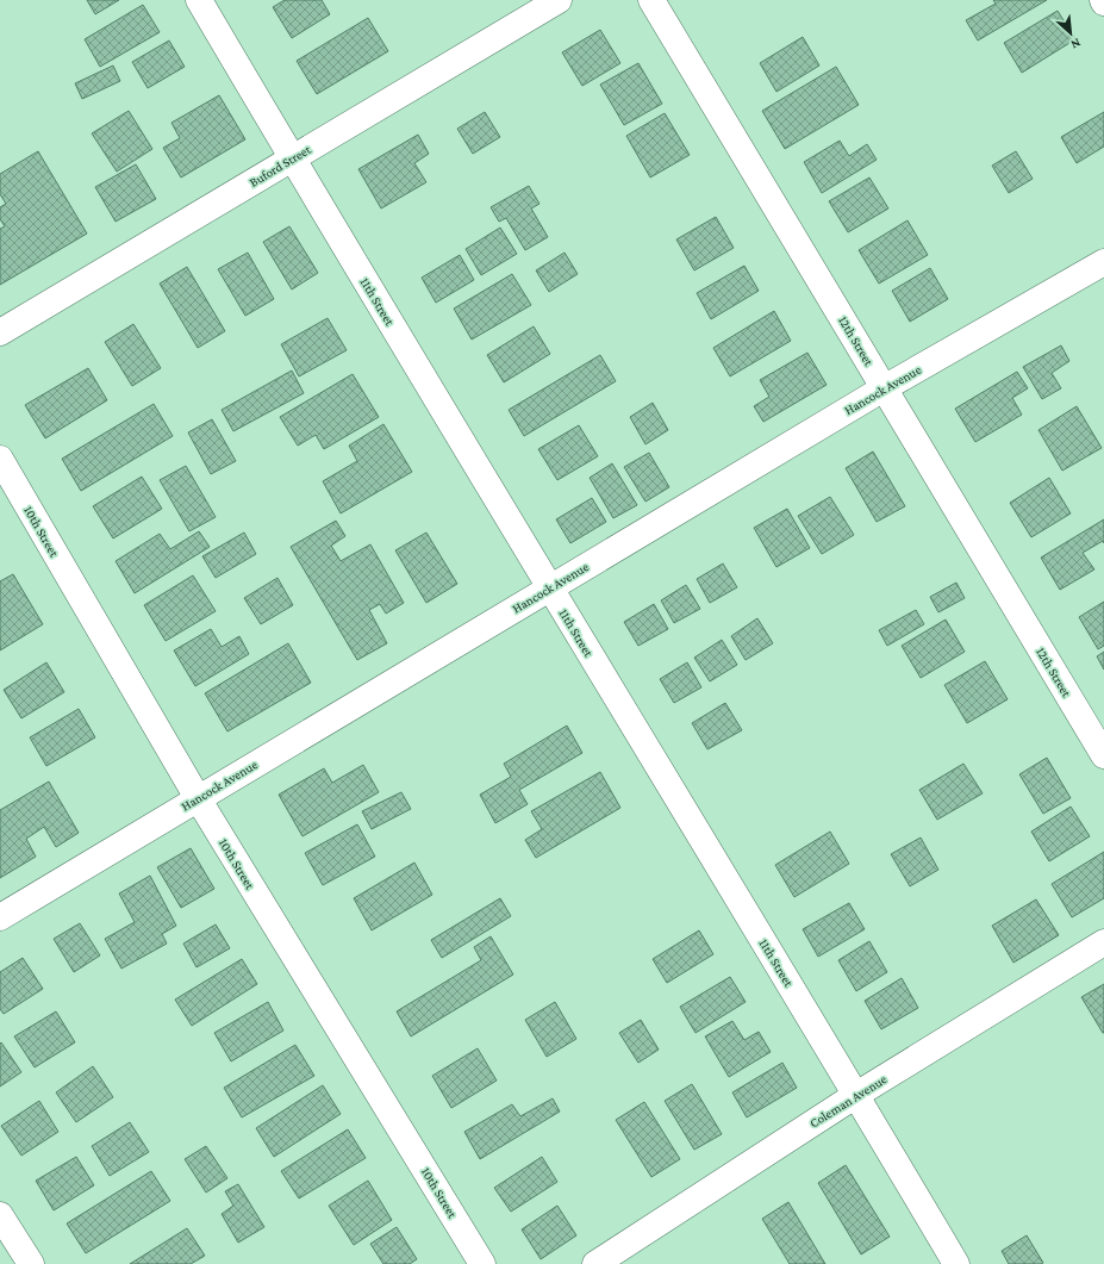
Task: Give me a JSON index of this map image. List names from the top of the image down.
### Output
{
  "streets": {
    "street": [
      "Buford Street",
      "11th Street",
      "12th Street",
      "Hancock Avenue",
      "10th Street",
      "Coleman Avenue"
    ]
  },
  "crossings": [
    ["Buford Street", "11th Street"],
    ["11th Street", "Hancock Avenue"],
    ["11th Street", "Coleman Avenue"],
    ["12th Street", "Hancock Avenue"],
    ["Hancock Avenue", "10th Street"]
  ],
  "north": "bottom right"
}
